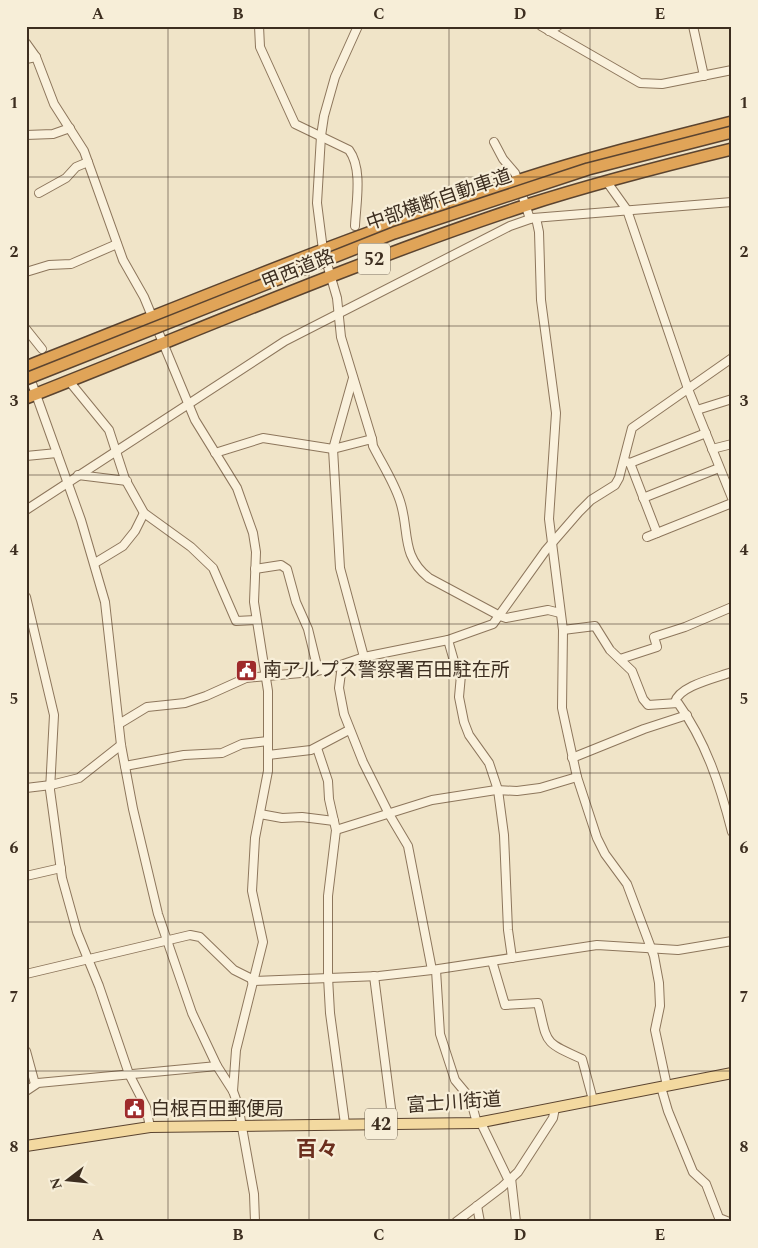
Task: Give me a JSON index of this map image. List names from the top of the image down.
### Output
{
  "streets": {
    "highway": ["中部横断自動車道", "52", "甲西道路"],
    "main road": ["富士川街道", "42"]
  },
  "districts": ["百々"],
  "places": {
    "public building": ["南アルプス警察署百田駐在所", "白根百田郵便局"]
  },
  "north": "left",
  "grid": {
    "columns": [
      "A",
      "B",
      "C",
      "D",
      "E"
    ],
    "rows": [
      "1",
      "2",
      "3",
      "4",
      "5",
      "6",
      "7",
      "8"
    ]
  }
}
